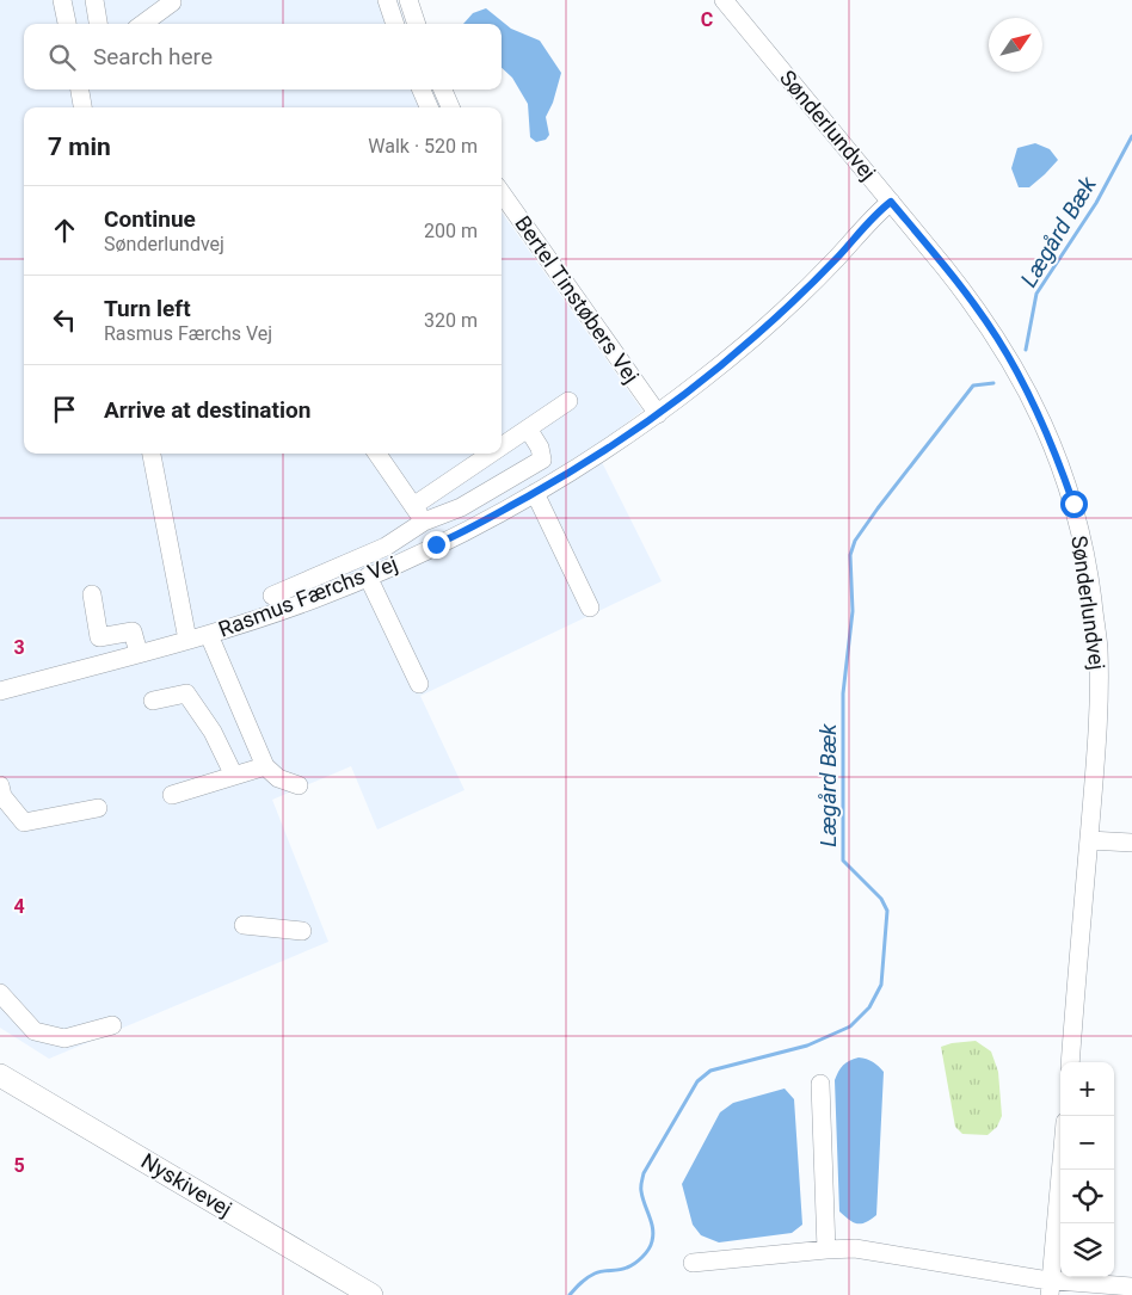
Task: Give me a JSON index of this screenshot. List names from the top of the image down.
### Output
{
  "streets": {
    "main road": ["Nyskivevej"],
    "street": ["Sønderlundvej", "Bertel Tinstøbers Vej", "Rasmus Færchs Vej"]
  },
  "crossings": [
    ["Sønderlundvej", "Rasmus Færchs Vej"],
    ["Bertel Tinstøbers Vej", "Rasmus Færchs Vej"]
  ],
  "water": ["Lægård Bæk"],
  "north": "top right",
  "page": {
    "search": "Search here",
    "heading": ["7 min", "Walk · 520 m"],
    "list": [
      ["Continue", "Sønderlundvej", "200 m"],
      ["Turn left", "Rasmus Færchs Vej", "320 m"],
      "Arrive at destination"
    ],
    "map_buttons": ["+", "−"]
  },
  "grid": {
    "columns": ["C"],
    "rows": ["3", "4", "5"]
  }
}
